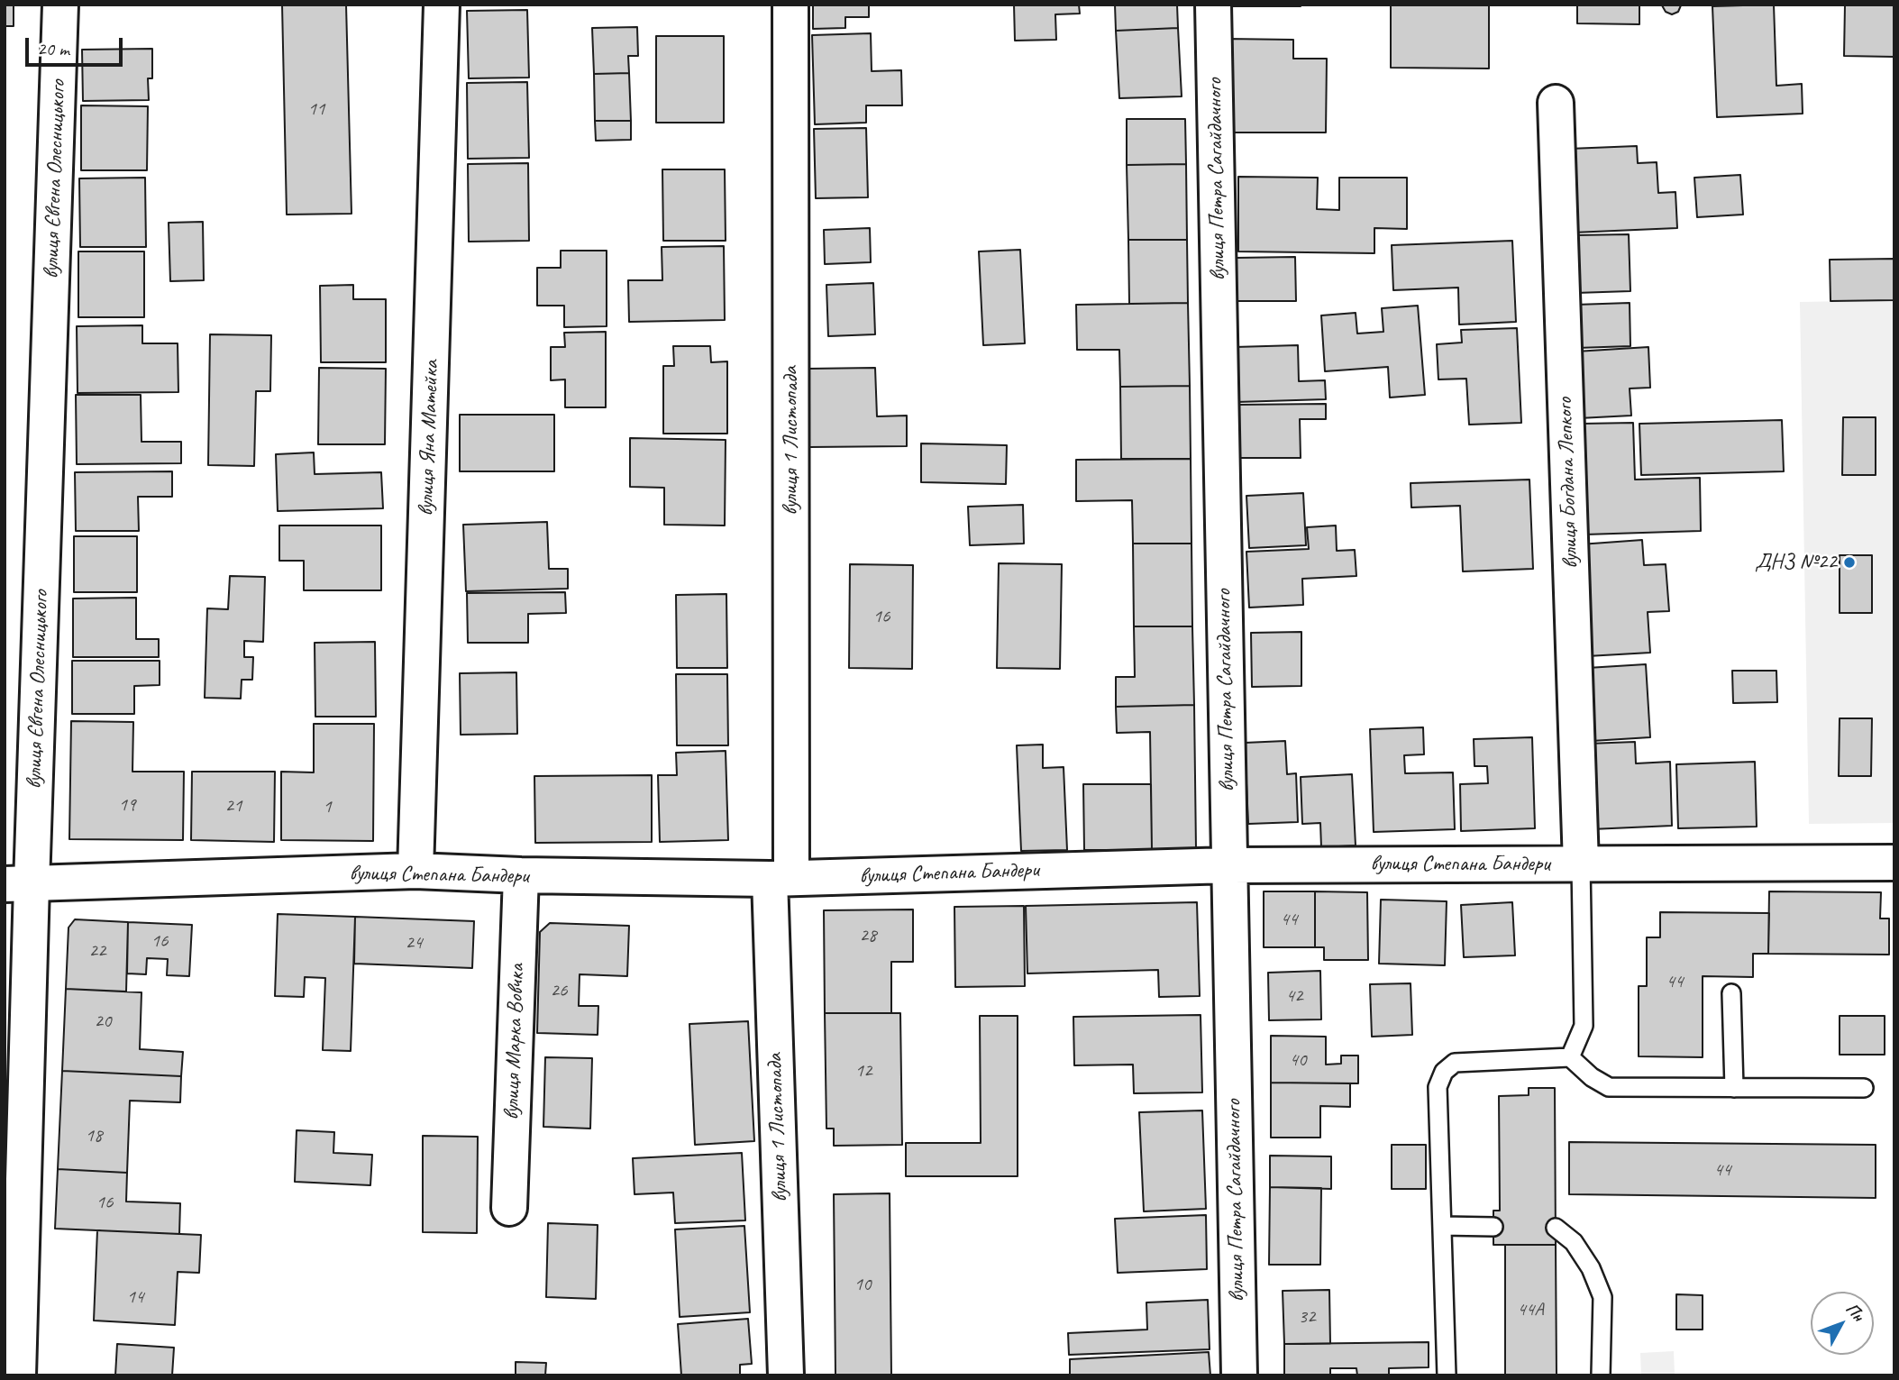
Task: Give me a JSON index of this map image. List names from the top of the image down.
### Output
{
  "streets": {
    "street": [
      "вулиця Євгена Олесницького",
      "вулиця Петра Сагайдачного",
      "вулиця Яна Матейка",
      "вулиця 1 Листопада",
      "вулиця Богдана Лепкого",
      "вулиця Степана Бандери",
      "вулиця Марка Вовчка"
    ]
  },
  "crossings": [
    ["вулиця Євгена Олесницького", "вулиця Степана Бандери"],
    ["вулиця Петра Сагайдачного", "вулиця Степана Бандери"],
    ["вулиця Яна Матейка", "вулиця Степана Бандери"],
    ["вулиця 1 Листопада", "вулиця Степана Бандери"],
    ["вулиця Богдана Лепкого", "вулиця Степана Бандери"],
    ["вулиця Степана Бандери", "вулиця Марка Вовчка"]
  ],
  "places": ["ДНЗ №22"],
  "house_numbers": [
    "11",
    "16",
    "19",
    "21",
    "1",
    "44",
    "28",
    "16",
    "24",
    "22",
    "44",
    "26",
    "42",
    "20",
    "40",
    "12",
    "18",
    "44",
    "16",
    "10",
    "14",
    "44А",
    "32"
  ],
  "scale_bar": "20 m",
  "north": "top right"
}
